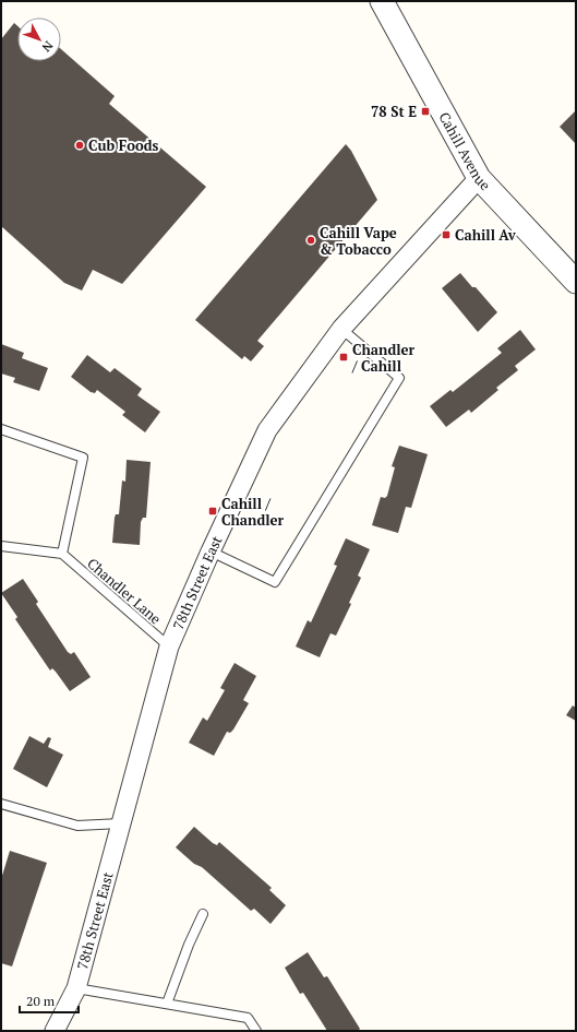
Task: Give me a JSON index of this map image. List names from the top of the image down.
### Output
{
  "streets": {
    "street": ["Cahill Avenue", "78th Street East"],
    "lane": ["Chandler Lane"]
  },
  "crossings": [
    ["Cahill Avenue", "78th Street East"],
    ["78th Street East", "Chandler Lane"]
  ],
  "places": {
    "transit": [
      "78 St E",
      "Cahill Av",
      "Chandler / Cahill",
      "Cahill / Chandler"
    ],
    "other": ["Cub Foods", "Cahill Vape & Tobacco"]
  },
  "scale_bar": "20 m",
  "north": "bottom right"
}
